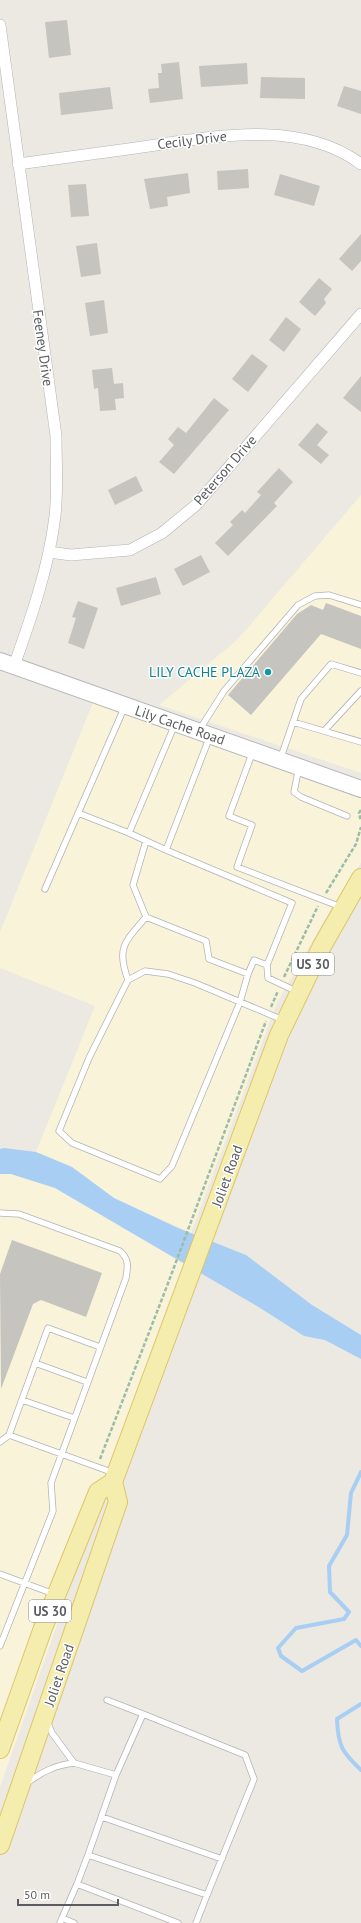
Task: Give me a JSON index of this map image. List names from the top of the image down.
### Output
{
  "streets": {
    "main road": ["US 30", "Joliet Road"],
    "street": [
      "Cecily Drive",
      "Feeney Drive",
      "Peterson Drive",
      "Lily Cache Road"
    ]
  },
  "crossings": [
    ["Cecily Drive", "Feeney Drive"],
    ["Feeney Drive", "Peterson Drive"],
    ["Feeney Drive", "Lily Cache Road"],
    ["US 30", "Joliet Road"]
  ],
  "places": ["LILY CACHE PLAZA"],
  "scale_bar": "50 m"
}
